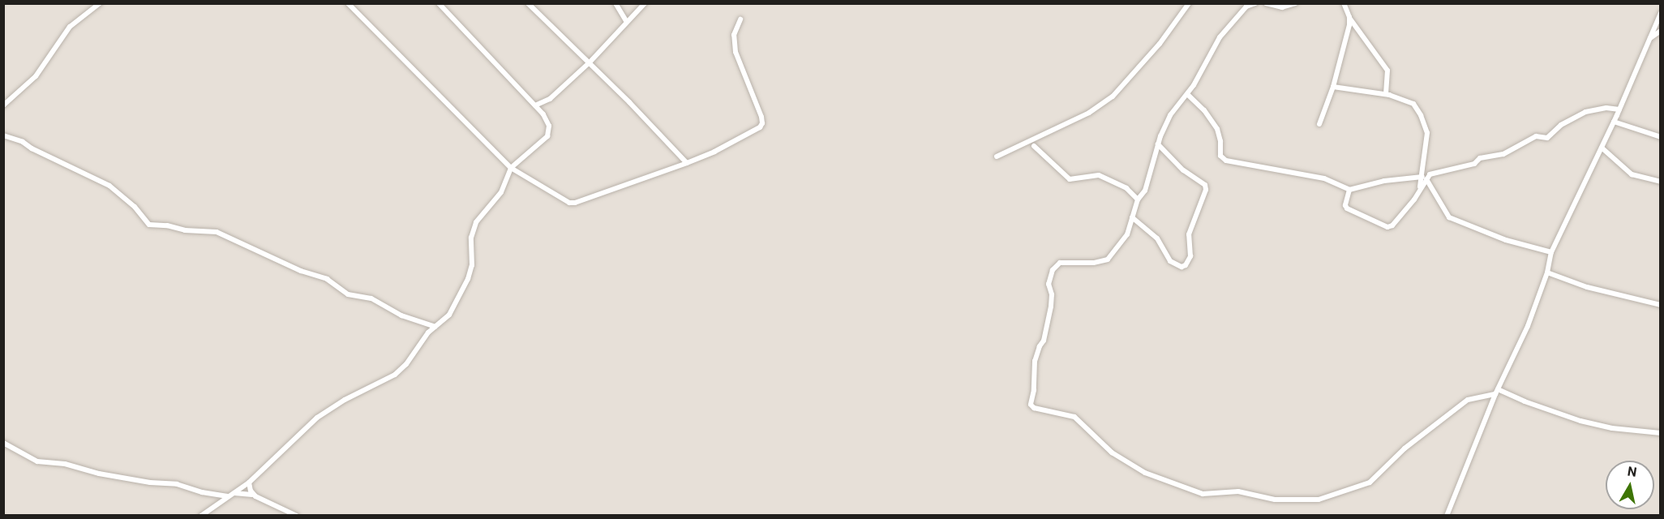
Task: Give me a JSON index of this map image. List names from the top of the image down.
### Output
{
  "north": "top"
}
